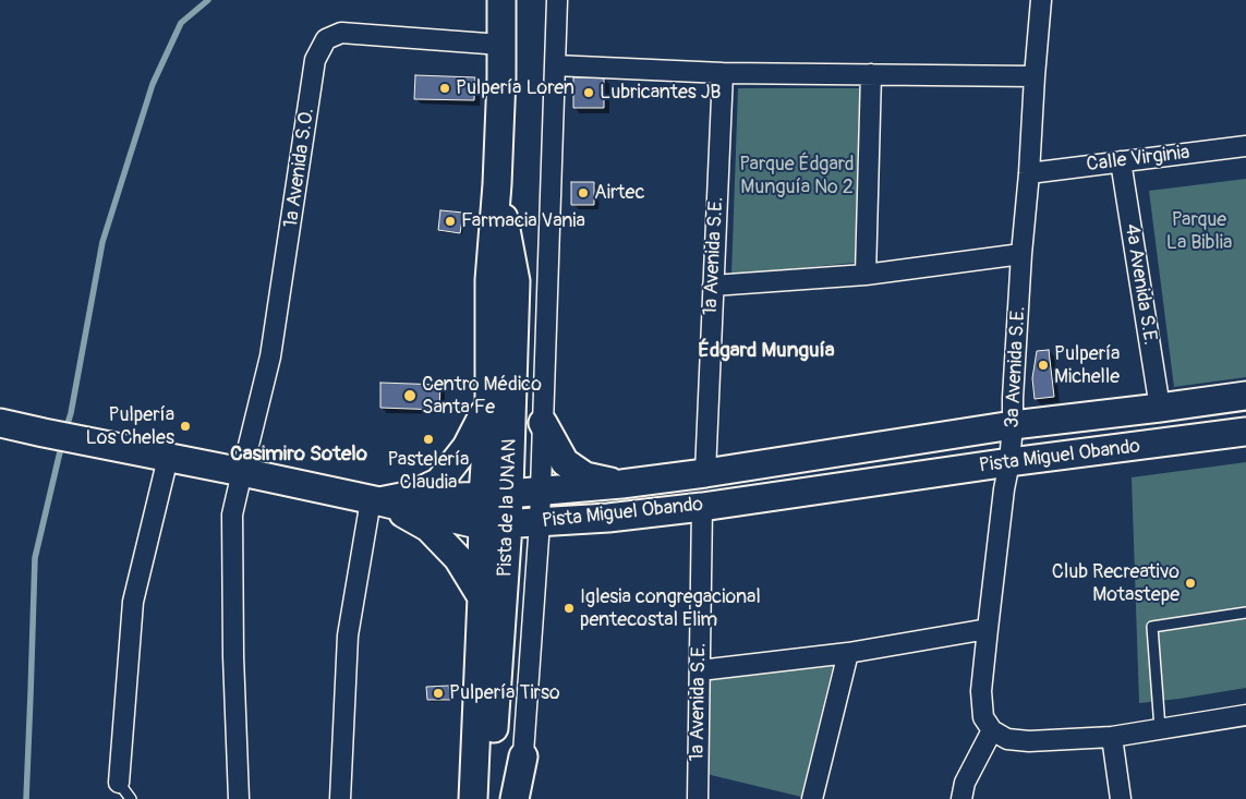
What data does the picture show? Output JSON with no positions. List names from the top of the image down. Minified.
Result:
{"streets":{"main road":["Pista Miguel Obando","Pista de la UNAN"],"street":["Calle Virginia","1a Avenida S.O.","1a Avenida S.E.","4a Avenida S.E.","3a Avenida S.E."]},"crossings":[["Calle Virginia","4a Avenida S.E."],["Calle Virginia","3a Avenida S.E."],["1a Avenida S.O.","Pista de la UNAN"],["1a Avenida S.E.","Pista Miguel Obando"],["4a Avenida S.E.","Pista Miguel Obando"],["3a Avenida S.E.","Pista Miguel Obando"],["Pista Miguel Obando","Pista de la UNAN"]],"districts":["Édgard Munguía","Casimiro Sotelo"],"parks":["Parque Édgard Munguía Nº 2","Parque La Biblia"],"places":["Pulpería Loren","Lubricantes JB","Airtec","Farmacia Vania","Pulpería Michelle","Centro Médico Santa Fe","Pulpería Los Cheles","Pastelería Claudia","Club Recreativo Motastepe","Iglesia congregacional pentecostal Elim","Pulpería Tirso"]}
